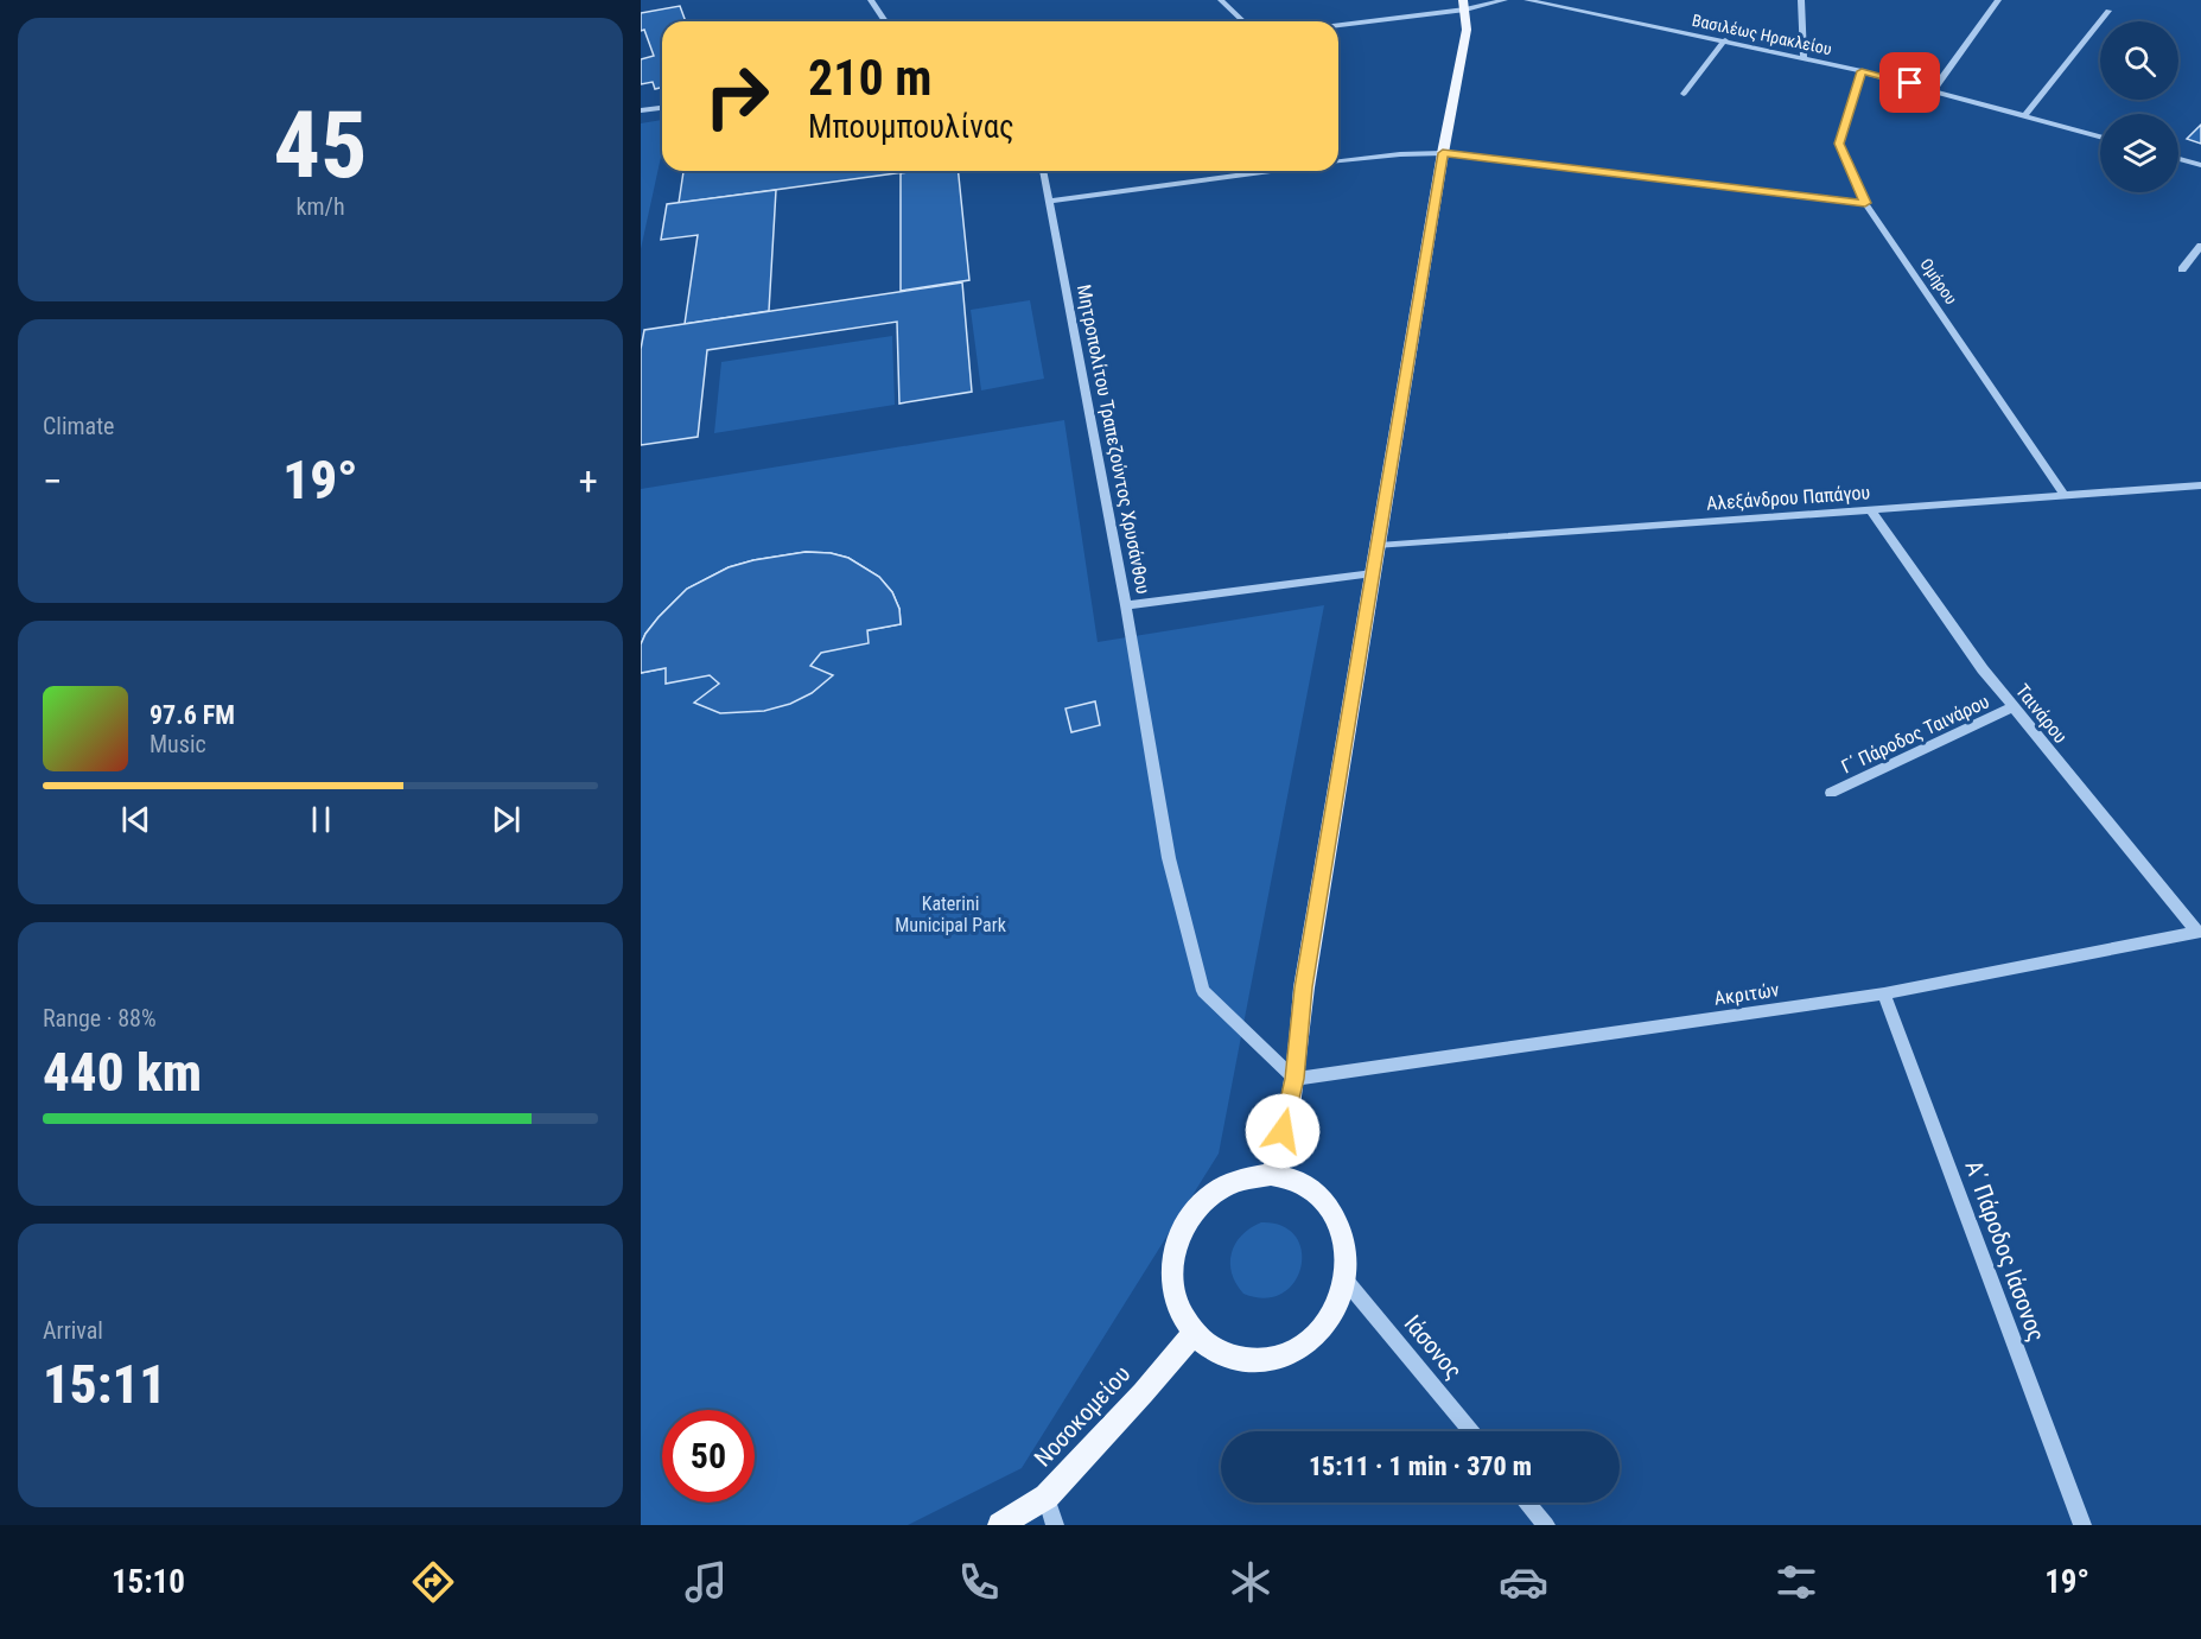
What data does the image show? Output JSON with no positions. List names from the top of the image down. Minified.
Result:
{"streets":{"main road":["Νοσοκομείου"],"street":["Βασιλέως Ηρακλείου","Ομήρου","Μητροπολίτου Τραπεζούντος Χρυσάνθου","Αλεξάνδρου Παπάγου","Ταινάρου","Γ΄ Πάροδος Ταινάρου","Ακριτών","Α΄ Πάροδος Ιάσονος","Ιάσονος"]},"crossings":[["Βασιλέως Ηρακλείου","Ομήρου"],["Ομήρου","Αλεξάνδρου Παπάγου"],["Αλεξάνδρου Παπάγου","Ταινάρου"],["Ταινάρου","Γ΄ Πάροδος Ταινάρου"],["Ταινάρου","Ακριτών"],["Ακριτών","Α΄ Πάροδος Ιάσονος"],["Ιάσονος","Νοσοκομείου"]],"parks":["Katerini Municipal Park"],"page":{"tile":[["45","km/h"],"Climate",["Range · 88%","440 km"],["Arrival","15:11"]],"turn":["210 m","Μπουμπουλίνας"],"heat":["−","19°","+"],"song":["97.6 FM","Music"],"limit":"50","trip":"15:11 · 1 min · 370 m","tabs":["15:10","19°"]}}
